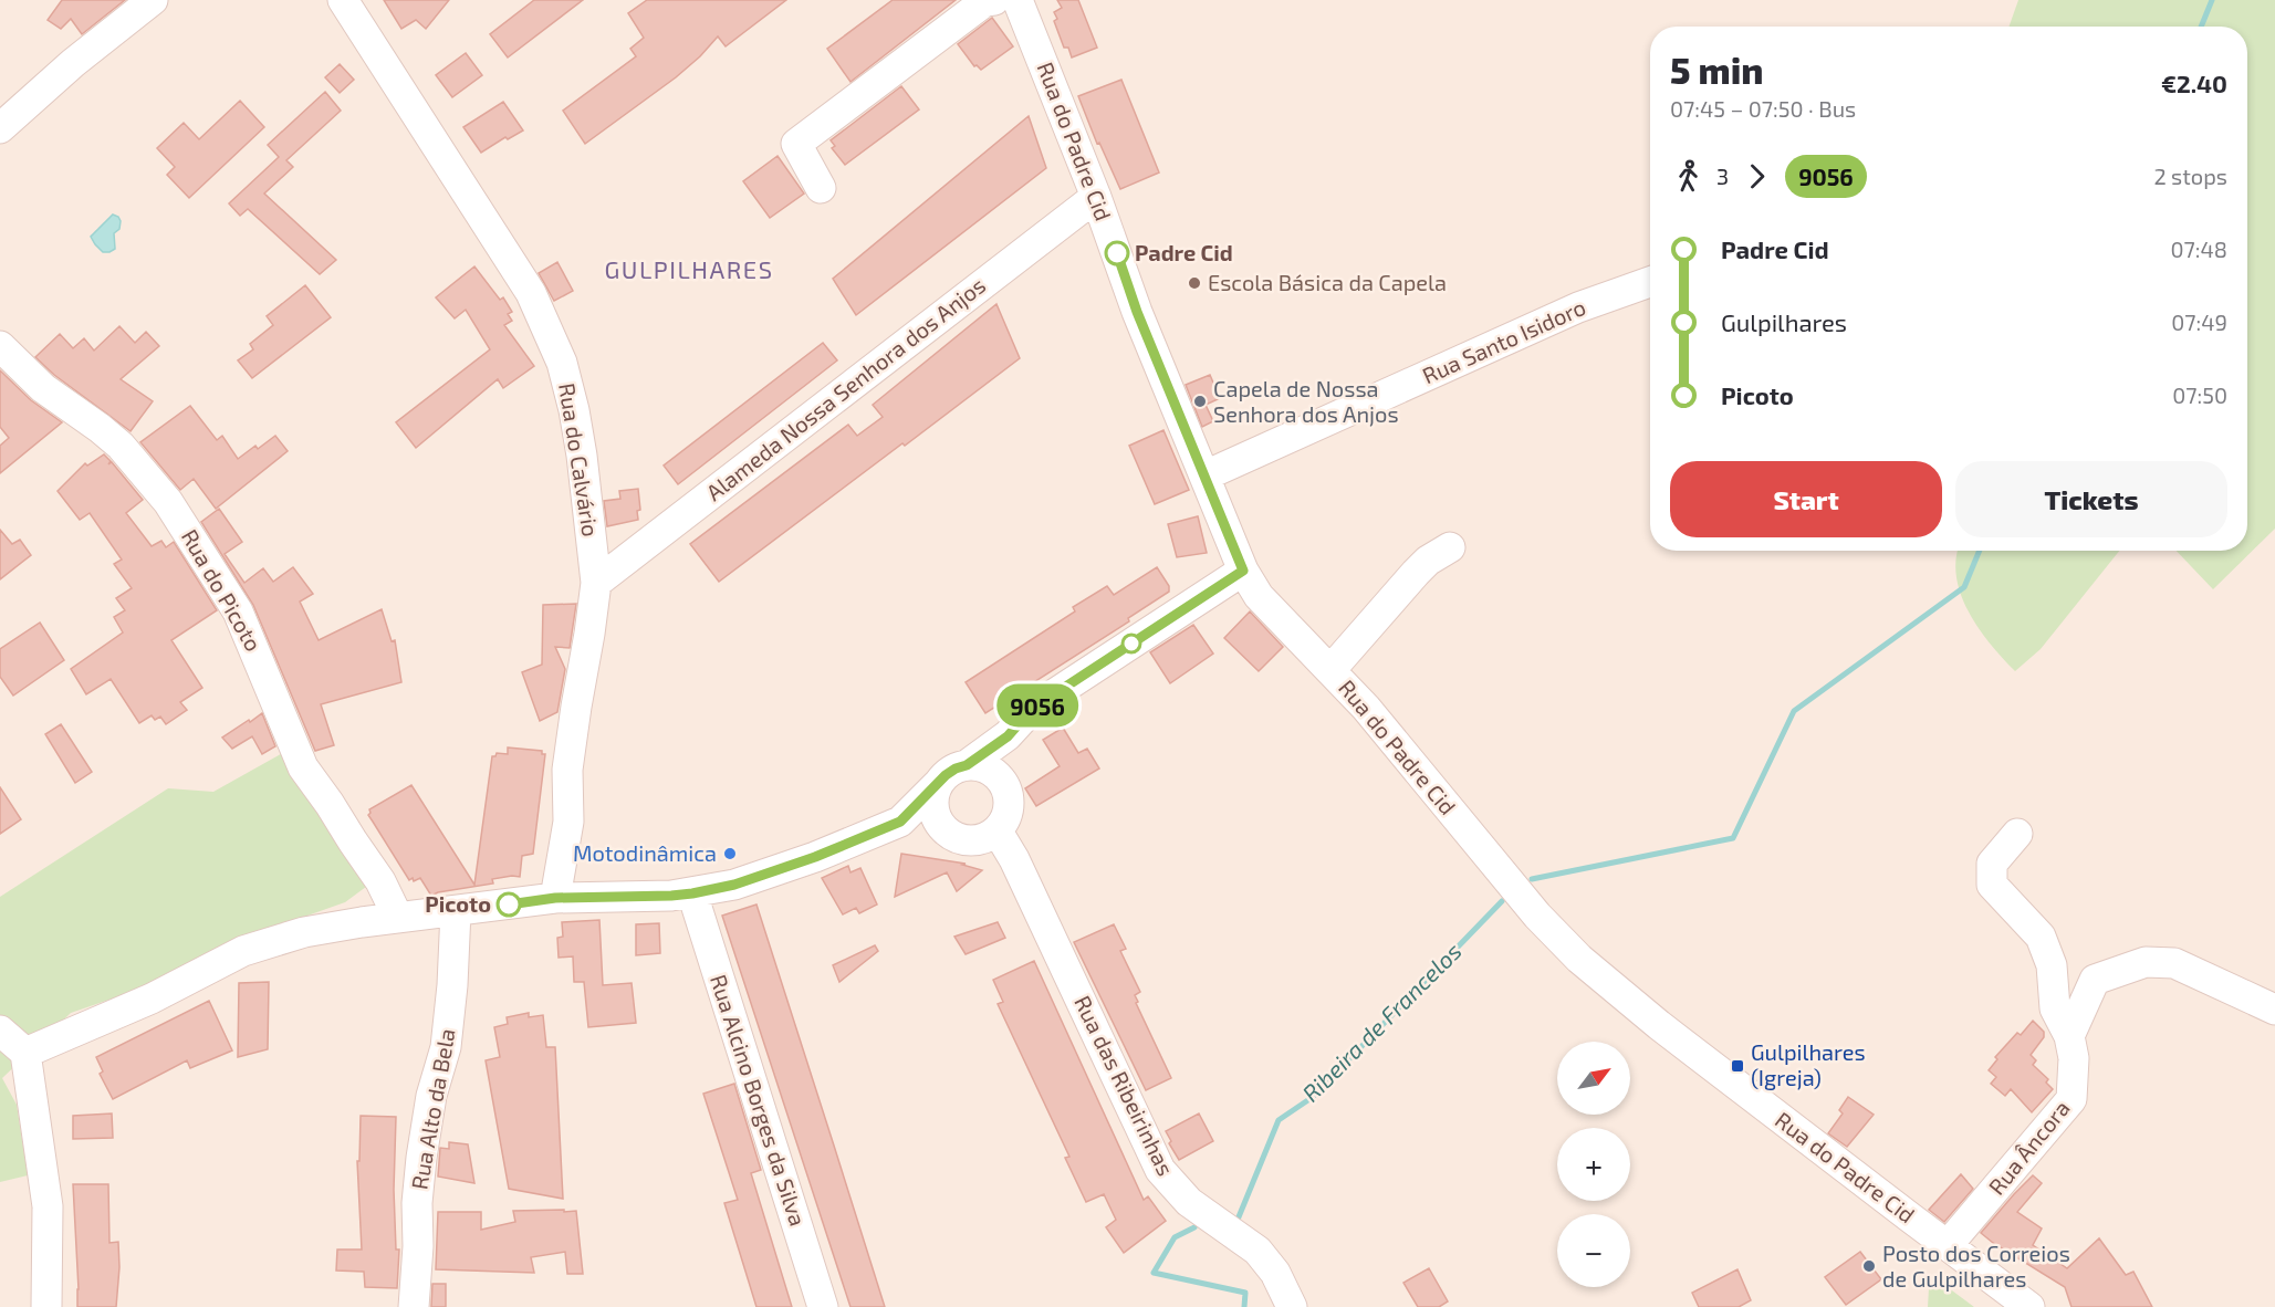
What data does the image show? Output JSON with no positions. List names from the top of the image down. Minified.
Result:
{"streets":{"street":["Rua do Padre Cid","Rua Santo Isidoro","Alameda Nossa Senhora dos Anjos","Rua do Calvário","Rua do Picoto","Rua das Ribeirinhas","Rua Alcino Borges da Silva","Rua Alto da Bela","Rua Âncora"]},"crossings":[["Rua do Padre Cid","Rua Santo Isidoro"],["Rua do Padre Cid","Alameda Nossa Senhora dos Anjos"],["Rua do Padre Cid","Rua Âncora"],["Alameda Nossa Senhora dos Anjos","Rua do Calvário"]],"districts":["GULPILHARES"],"water":["Ribeira de Francelos"],"places":{"other":["Padre Cid","Escola Básica da Capela","Capela de Nossa Senhora dos Anjos","Motodinâmica","Picoto","Posto dos Correios de Gulpilhares"],"transit":["Gulpilhares (Igreja)"]},"lines":["bus line 9056"],"north":"top right","page":{"on_map":"9056","heading":["5 min","07:45 – 07:50 · Bus","€2.40"],"legs":["3","9056","2 stops"],"list":[{"name":"Padre Cid","value":"07:48"},{"name":"Gulpilhares","value":"07:49"},{"name":"Picoto","value":"07:50"}],"buttons":["Start","Tickets"],"map_buttons":["+","−"]}}
